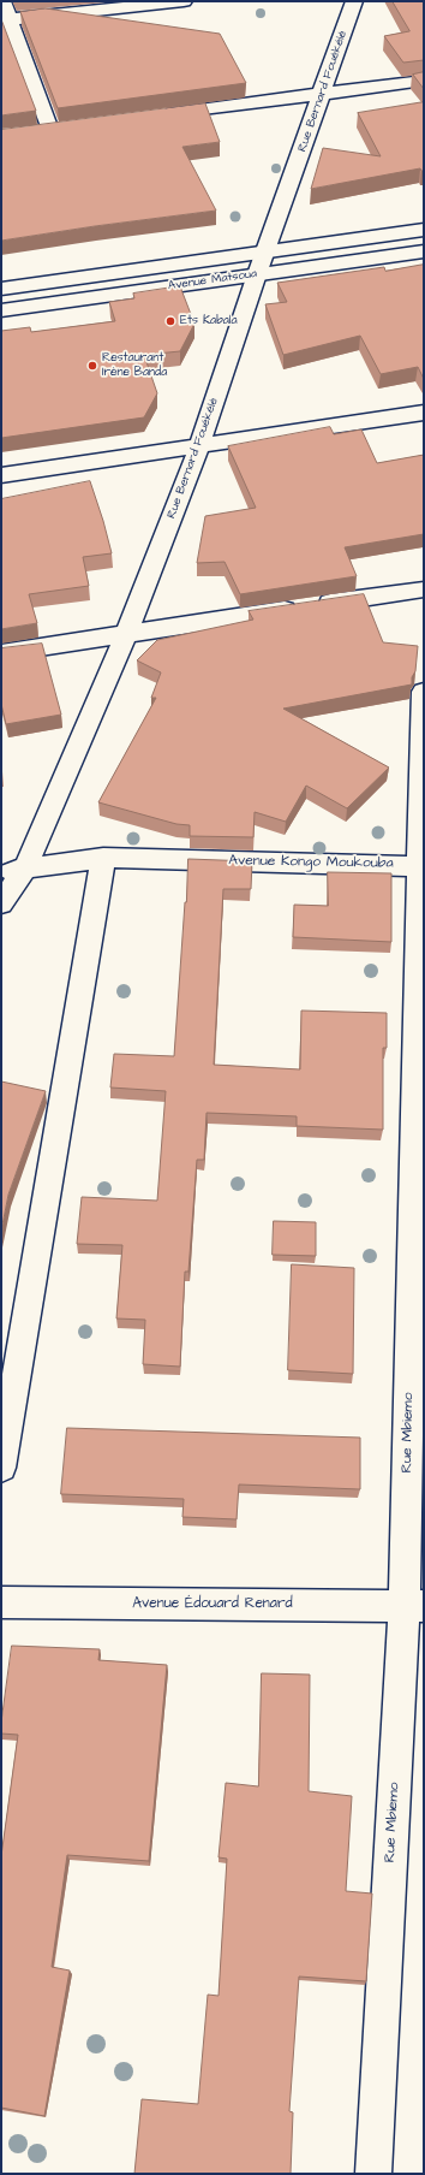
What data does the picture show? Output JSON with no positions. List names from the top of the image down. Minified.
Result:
{"streets":{"street":["Rue Bernard Fouékélé","Avenue Matsoua","Avenue Kongo Moukouba","Rue Mbiemo","Avenue Édouard Renard"]},"crossings":[["Rue Bernard Fouékélé","Avenue Matsoua"],["Rue Bernard Fouékélé","Avenue Kongo Moukouba"],["Avenue Kongo Moukouba","Rue Mbiemo"],["Rue Mbiemo","Avenue Édouard Renard"]],"places":["Ets Kabala","Restaurant Irène Banda"]}
